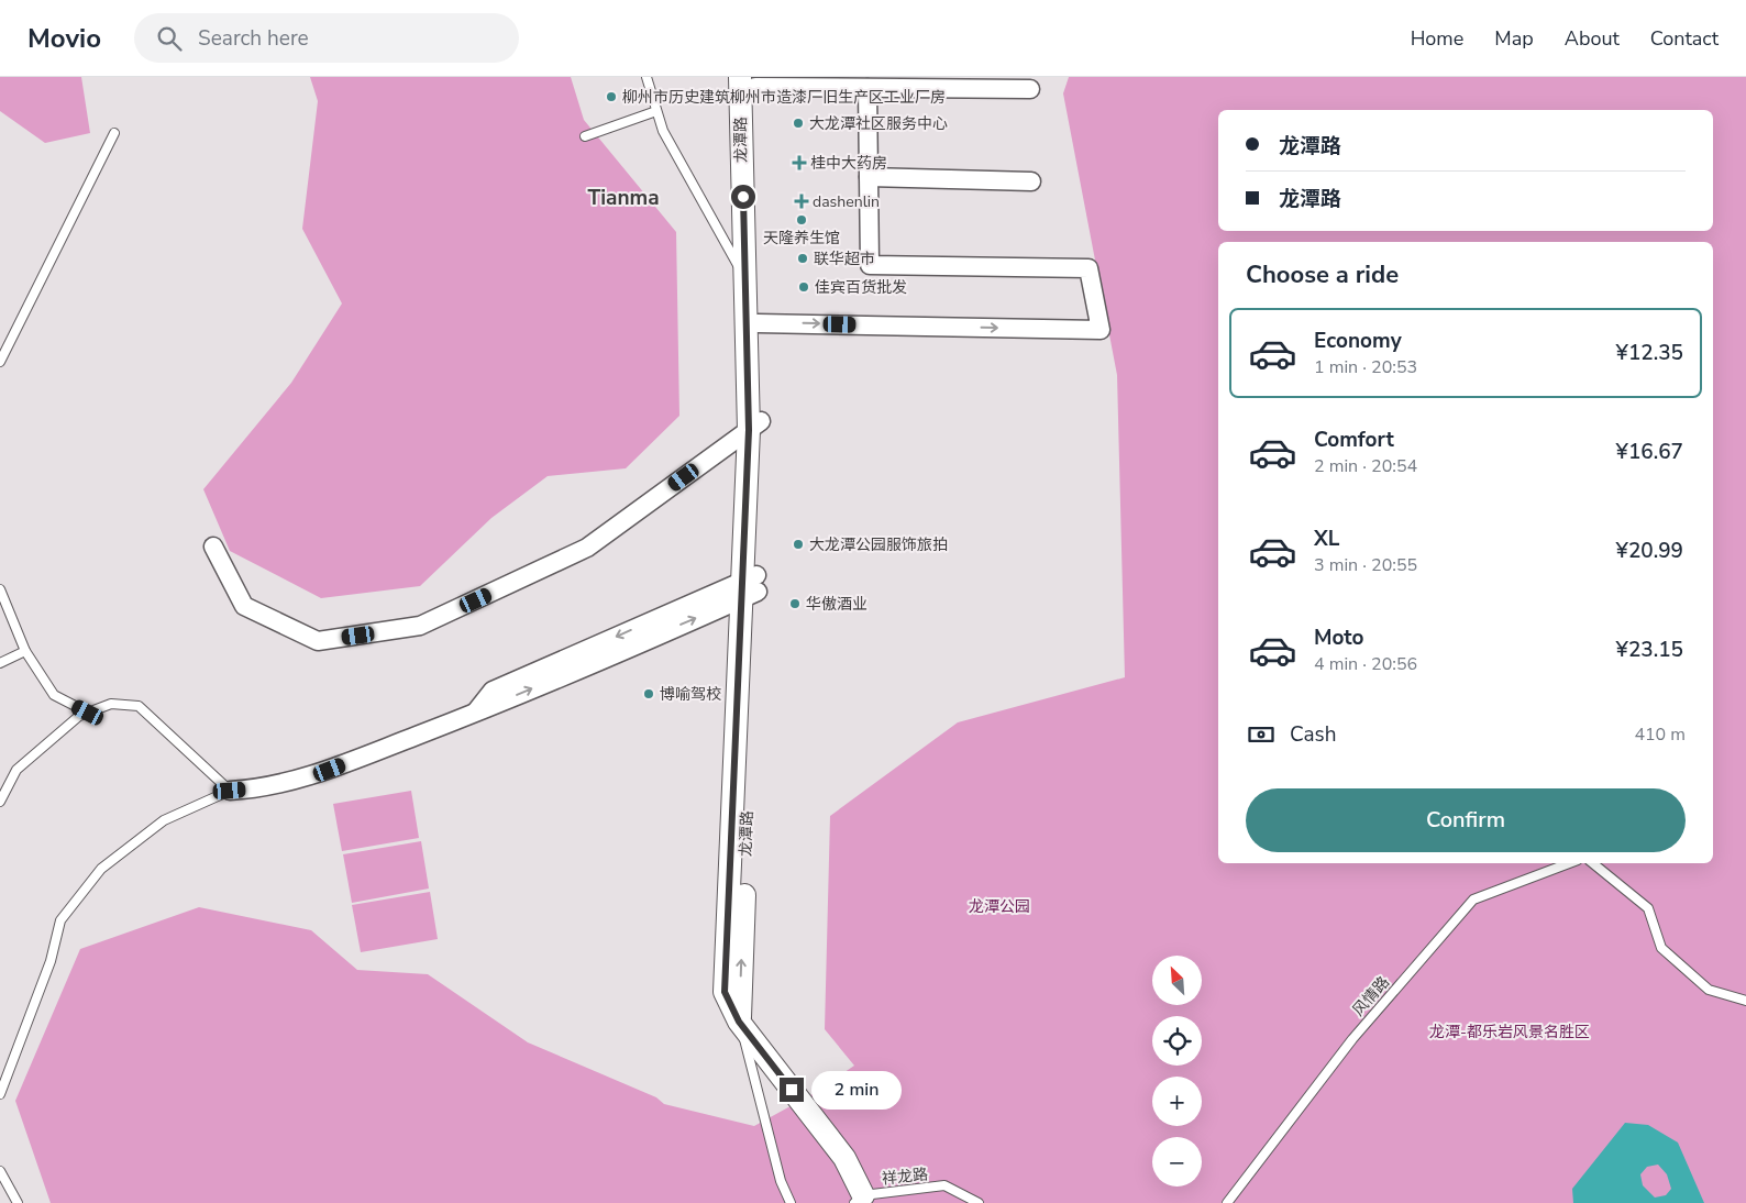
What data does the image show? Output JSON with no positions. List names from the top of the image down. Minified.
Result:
{"streets":{"street":["龙潭路"],"lane":["风情路","祥龙路"]},"crossings":[["龙潭路","祥龙路"]],"districts":["Tianma"],"parks":["龙潭公园","龙潭-都乐岩风景名胜区"],"places":{"other":["柳州市历史建筑柳州市造漆厂旧生产区工业厂房","大龙潭社区服务中心","天隆养生馆","联华超市","佳宾百货批发","大龙潭公园服饰旅拍","华傲酒业","博喻驾校"],"health":["桂中大药房","dashenlin"]},"north":"top left","page":{"header":"Movio","search":"Search here","nav":["Home","Map","About","Contact"],"banner":["龙潭路","龙潭路"],"heading":"Choose a ride","list":[{"name":"Economy","note":"1 min · 20:53","value":"¥12.35"},{"name":"Comfort","note":"2 min · 20:54","value":"¥16.67"},{"name":"XL","note":"3 min · 20:55","value":"¥20.99"},{"name":"Moto","note":"4 min · 20:56","value":"¥23.15"}],"pay":["Cash","410 m"],"buttons":"Confirm","map_buttons":["+","−"],"bubble":"2 min"}}
